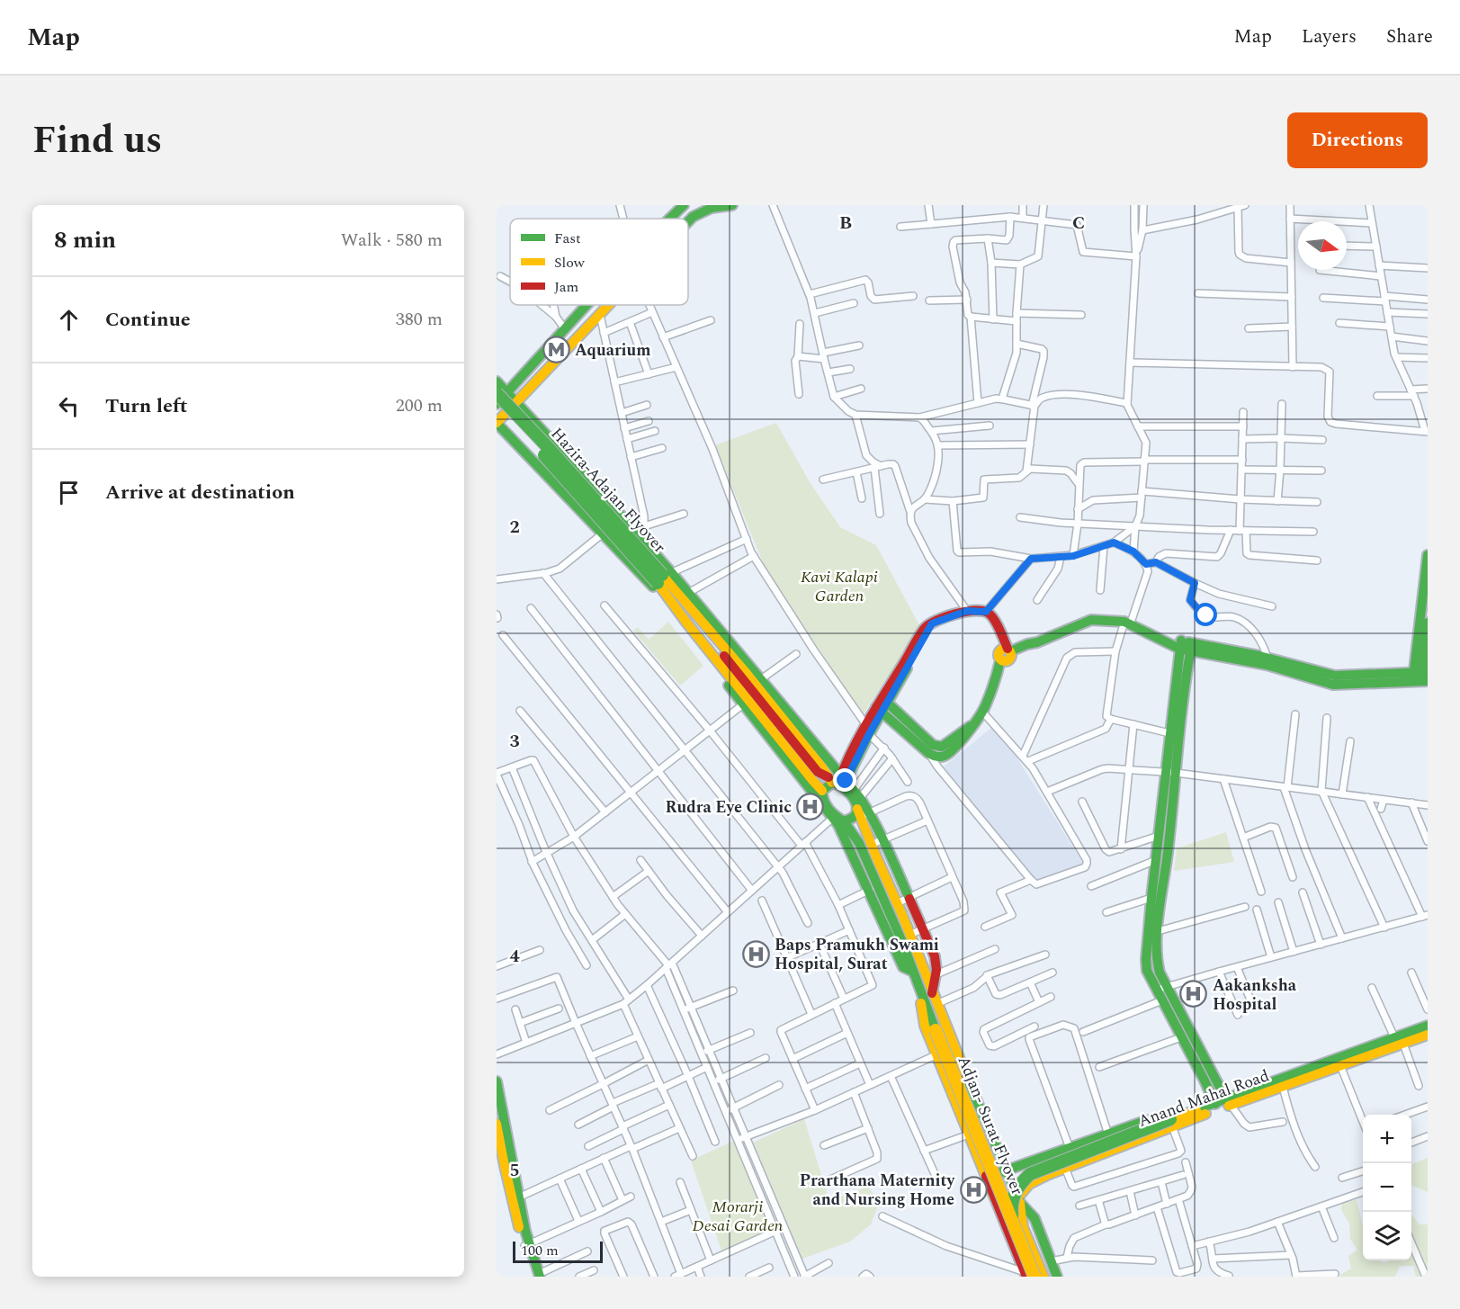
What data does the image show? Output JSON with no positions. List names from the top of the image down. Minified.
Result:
{"streets":{"main road":["Hazira-Adajan Flyover","Anand Mahal Road","Adjan- Surat Flyover"]},"crossings":[["Anand Mahal Road","Adjan- Surat Flyover"]],"parks":["Kavi Kalapi Garden","Morarji Desai Garden"],"places":{"metro station":["Aquarium"],"hospital":["Rudra Eye Clinic","Baps Pramukh Swami Hospital, Surat","Aakanksha Hospital","Prarthana Maternity and Nursing Home"]},"legend":["Fast","Slow","Jam"],"scale_bar":"100 m","north":"right","page":{"header":"Map","nav":["Map","Layers","Share"],"title":"Find us","buttons":"Directions","heading":["8 min","Walk · 580 m"],"list":[["Continue","380 m"],["Turn left","200 m"],"Arrive at destination"],"map_buttons":["+","−"],"scale":"100 m"},"grid":{"columns":["B","C"],"rows":["2","3","4","5"]}}
